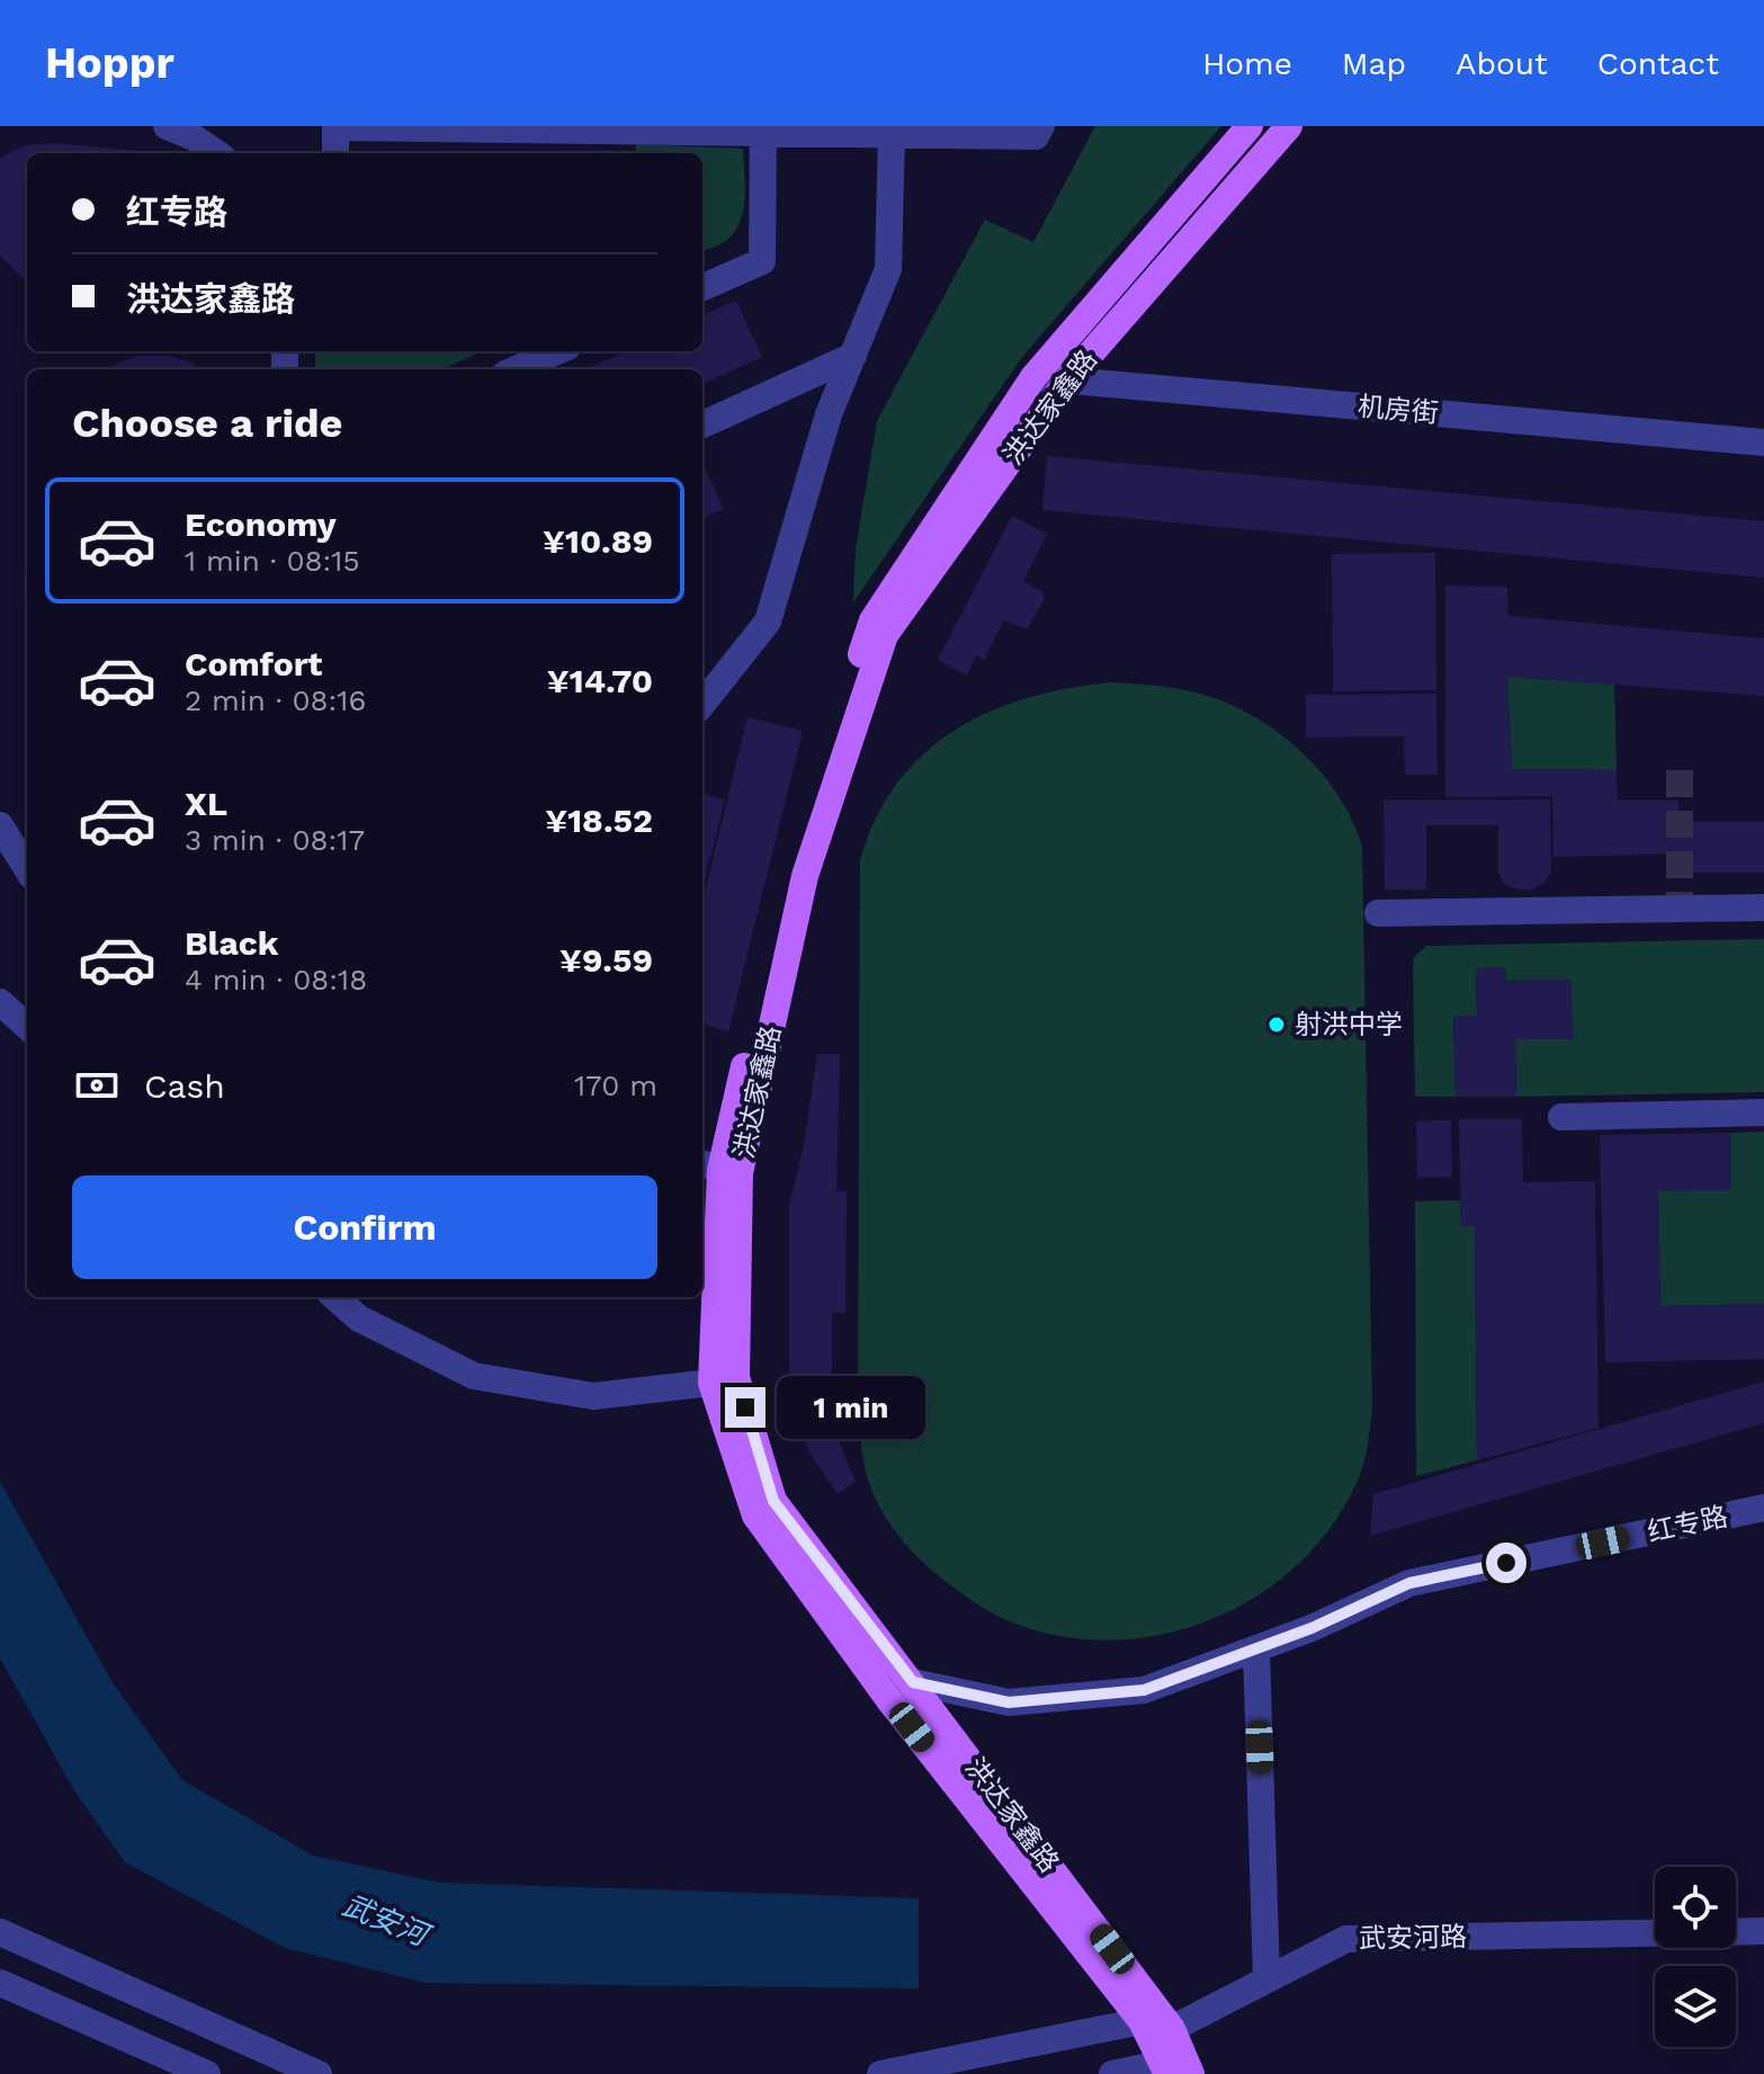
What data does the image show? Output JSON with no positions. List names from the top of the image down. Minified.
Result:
{"streets":{"main road":["洪达家鑫路"],"street":["机房街","红专路","武安河路"]},"crossings":[["洪达家鑫路","机房街"],["洪达家鑫路","红专路"],["洪达家鑫路","武安河路"]],"water":["武安河"],"places":["射洪中学"],"page":{"header":"Hoppr","nav":["Home","Map","About","Contact"],"banner":["红专路","洪达家鑫路"],"heading":"Choose a ride","list":[{"name":"Economy","note":"1 min · 08:15","value":"¥10.89"},{"name":"Comfort","note":"2 min · 08:16","value":"¥14.70"},{"name":"XL","note":"3 min · 08:17","value":"¥18.52"},{"name":"Black","note":"4 min · 08:18","value":"¥9.59"}],"pay":["Cash","170 m"],"buttons":"Confirm","bubble":"1 min"}}
